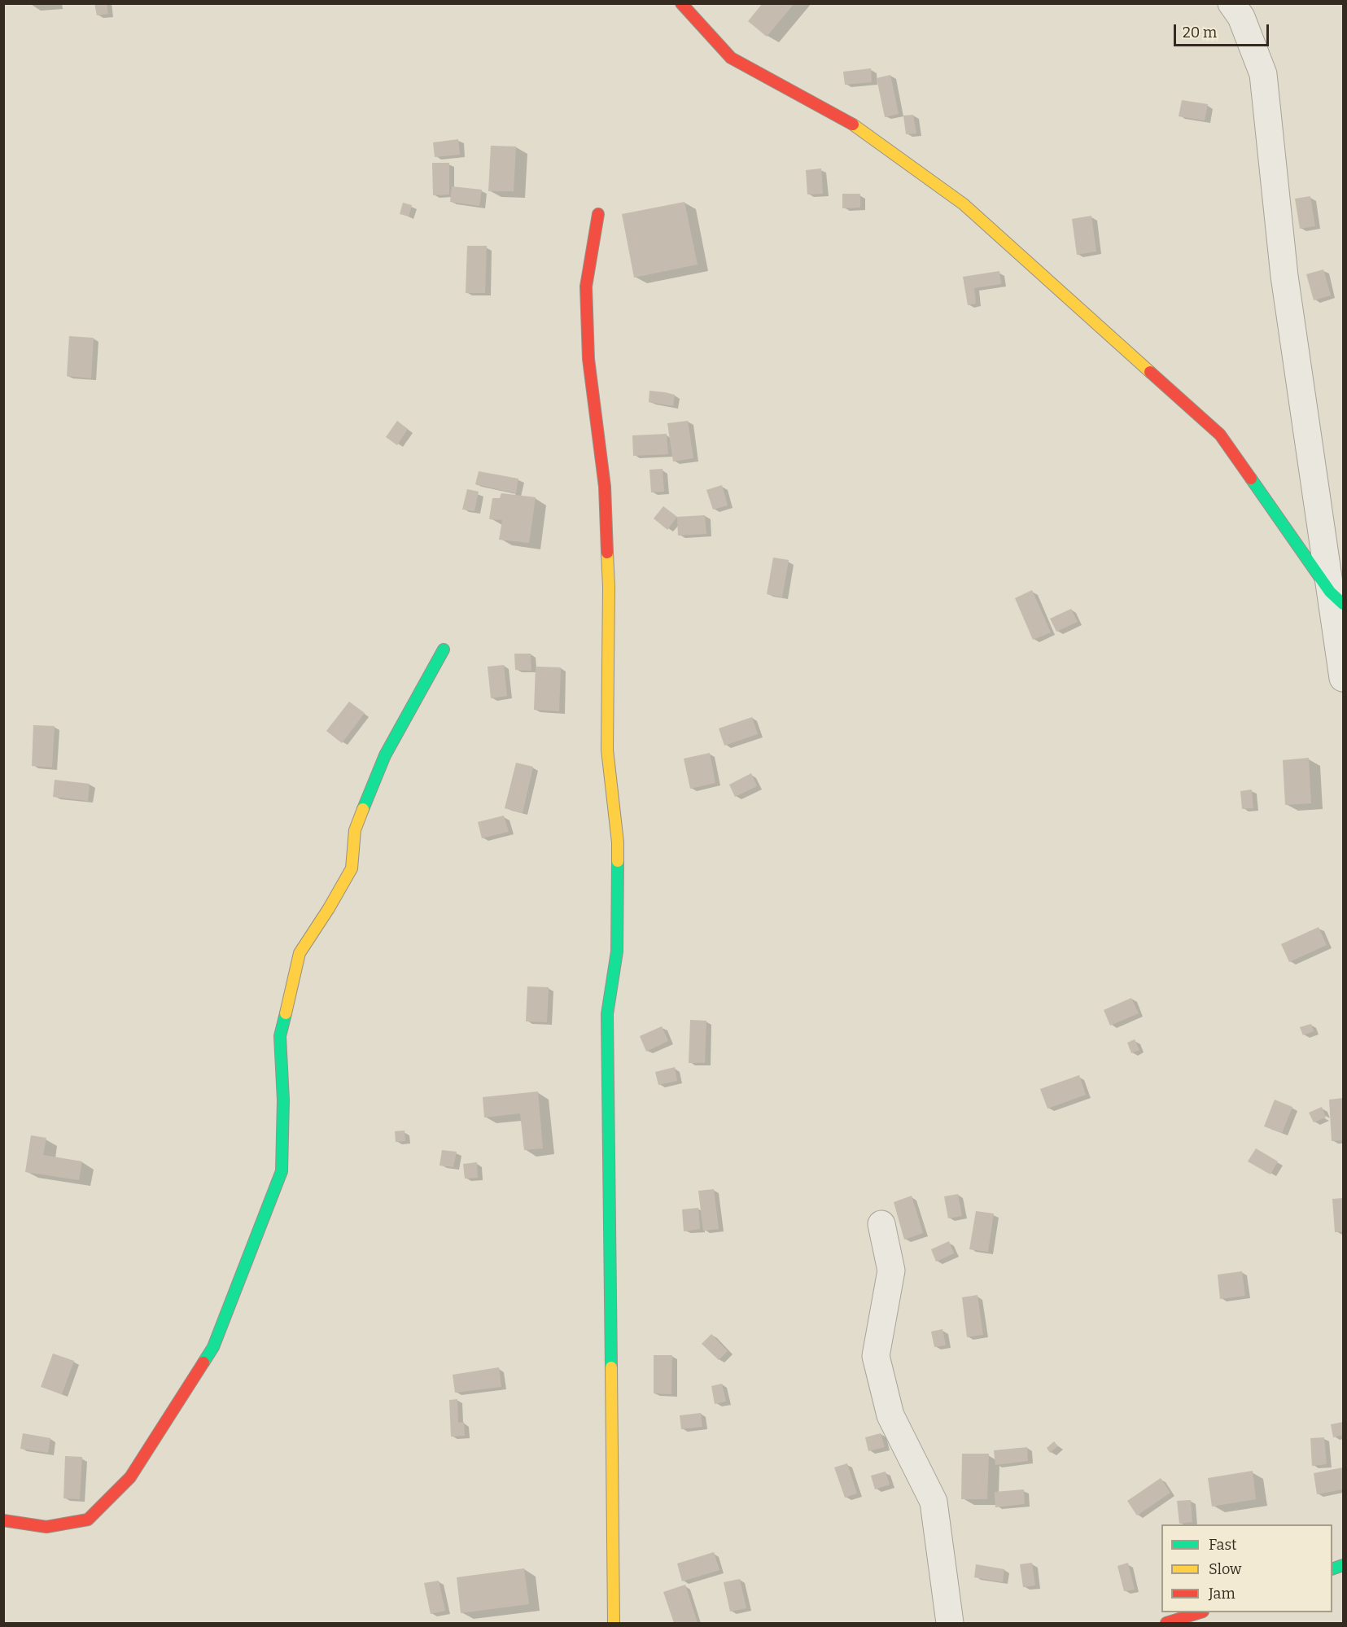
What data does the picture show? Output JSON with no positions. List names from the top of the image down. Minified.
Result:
{"legend":["Fast","Slow","Jam"],"scale_bar":"20 m"}
